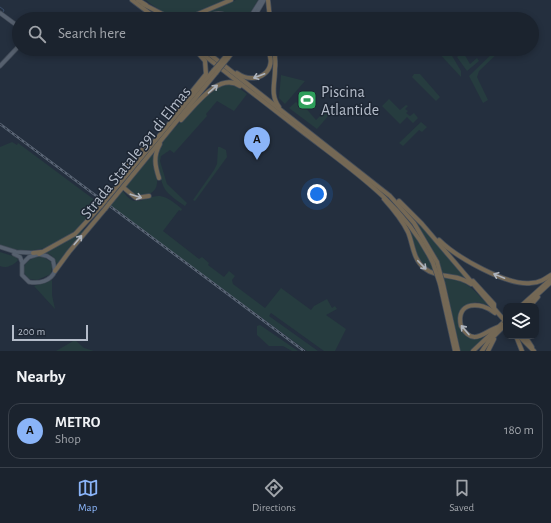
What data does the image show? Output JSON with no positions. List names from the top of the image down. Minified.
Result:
{"streets":{"highway":["Strada Statale 391 di Elmas"]},"places":{"sports":["Piscina Atlantide"]},"scale_bar":"200 m","page":{"search":"Search here","pins":"A","scale":"200 m","heading":"Nearby","list":[{"mark":"A","name":"METRO","note":"Shop","value":"180 m"}],"nav":["Map","Directions","Saved"]}}
